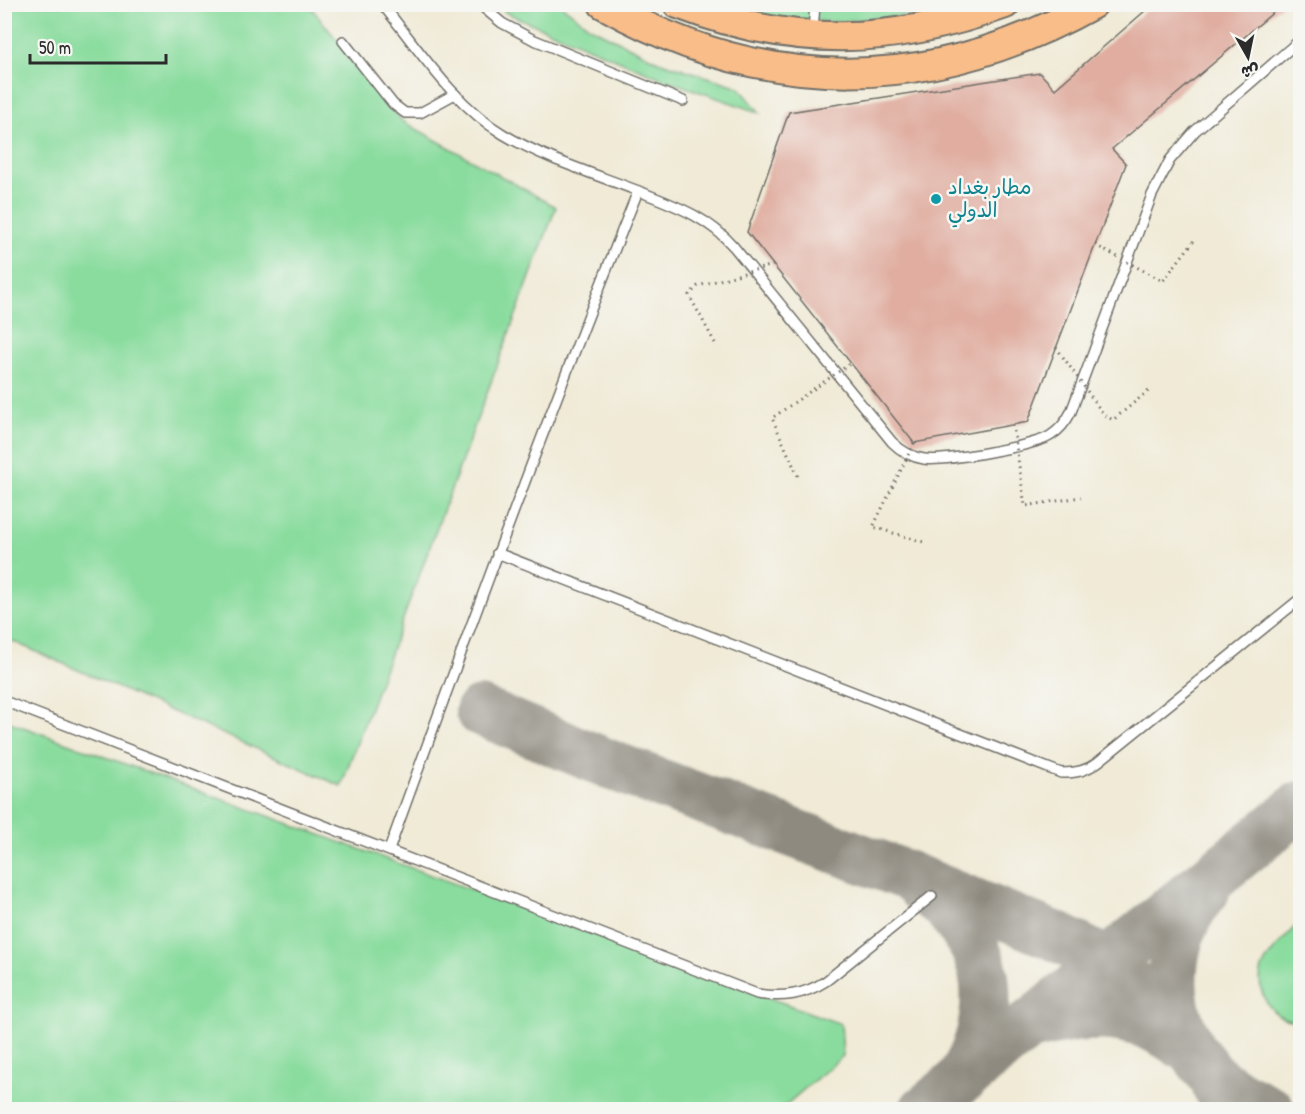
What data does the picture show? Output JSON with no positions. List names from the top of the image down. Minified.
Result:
{"places":["مطار بغداد الدولي"],"scale_bar":"50 m","north":"bottom"}
